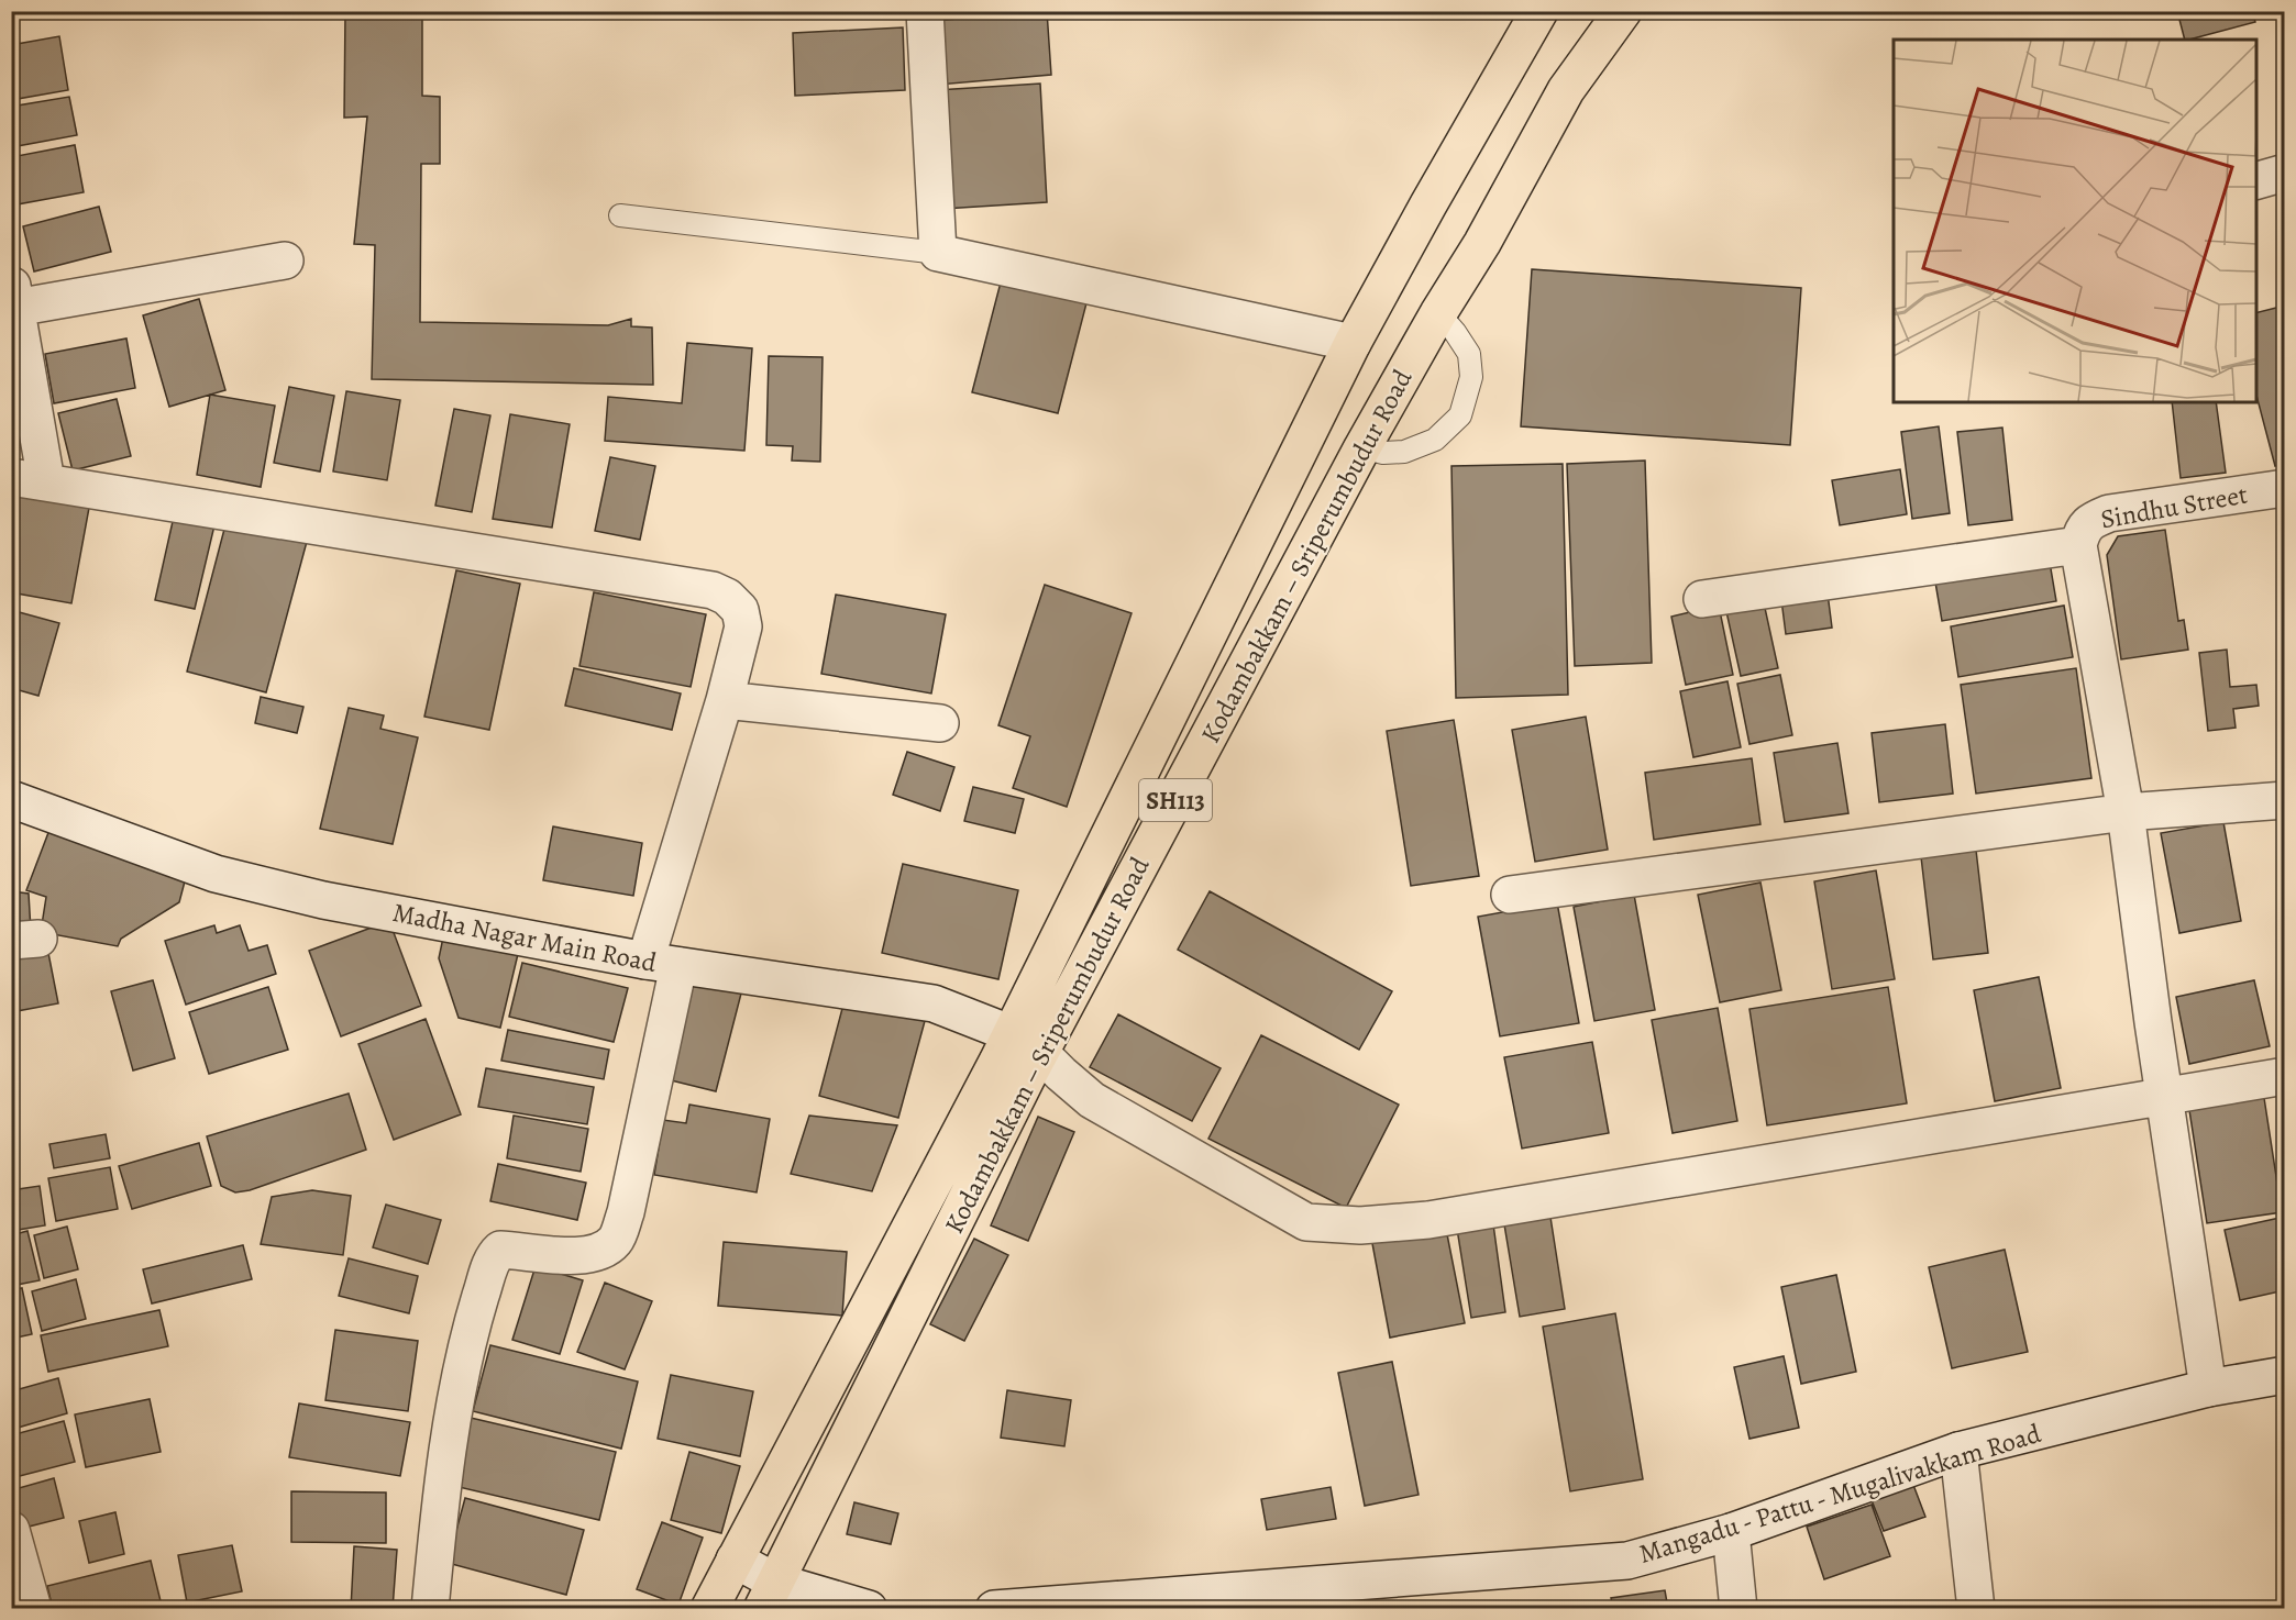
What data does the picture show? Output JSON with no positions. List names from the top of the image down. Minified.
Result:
{"streets":{"main road":["Kodambakkam – Sriperumbudur Road","SH113"],"street":["Sindhu Street","Madha Nagar Main Road","Mangadu - Pattu - Mugalivakkam Road"]},"crossings":[["Kodambakkam – Sriperumbudur Road","Madha Nagar Main Road"]]}
